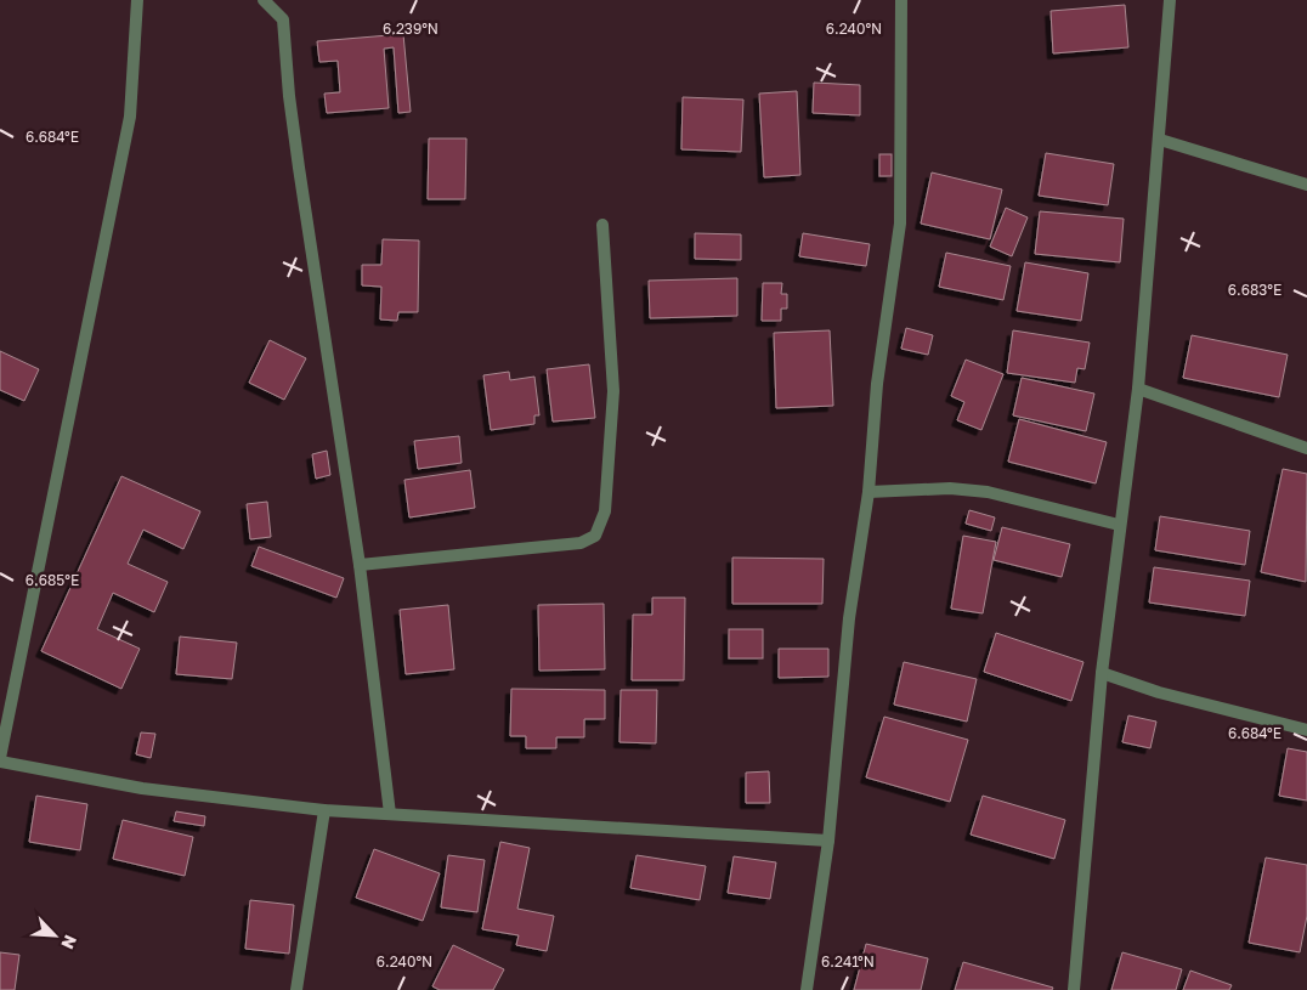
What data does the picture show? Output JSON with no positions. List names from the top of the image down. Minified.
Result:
{"north":"bottom right","coordinates":["6.240°N","6.239°N","6.684°E","6.683°E","6.685°E","6.241°N"]}
